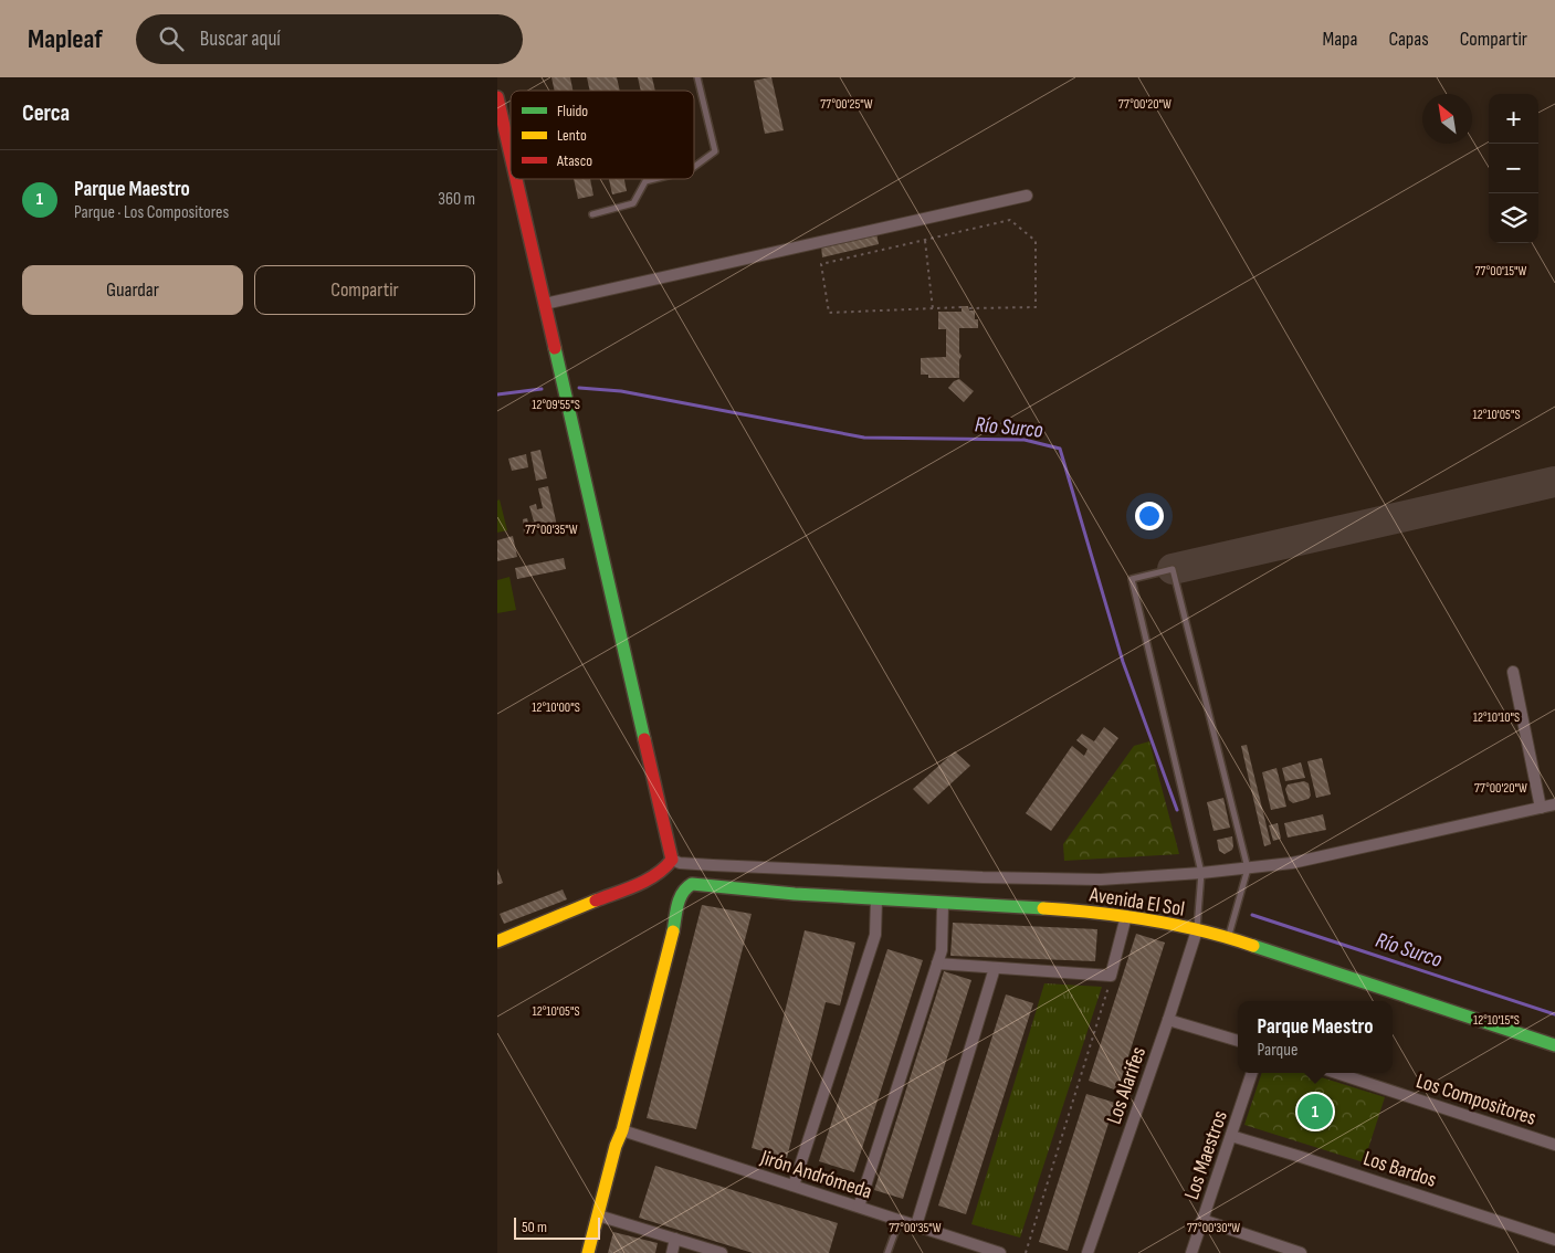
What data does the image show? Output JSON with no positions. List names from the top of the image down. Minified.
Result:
{"streets":{"street":["Avenida El Sol","Los Alarifes","Los Compositores","Los Maestros","Los Bardos","Jirón Andrómeda"]},"crossings":[["Avenida El Sol","Los Alarifes"],["Avenida El Sol","Jirón Andrómeda"],["Los Maestros","Los Bardos"]],"water":["Río Surco"],"legend":["Fluido","Lento","Atasco"],"scale_bar":"50 m","north":"top left","page":{"header":"Mapleaf","search":"Buscar aquí","nav":["Mapa","Capas","Compartir"],"heading":"Cerca","map_buttons":["+","−"],"list":[{"mark":"1","name":"Parque Maestro","note":"Parque · Los Compositores","value":"360 m"}],"buttons":["Guardar","Compartir"],"popup":["Parque Maestro","Parque"],"pins":"1","scale":"50 m"},"coordinates":["77°00'25\"W","77°00'20\"W","77°00'15\"W","12°09'55\"S","12°10'05\"S","77°00'35\"W","12°10'00\"S","12°10'10\"S","12°10'15\"S","77°00'30\"W"]}
